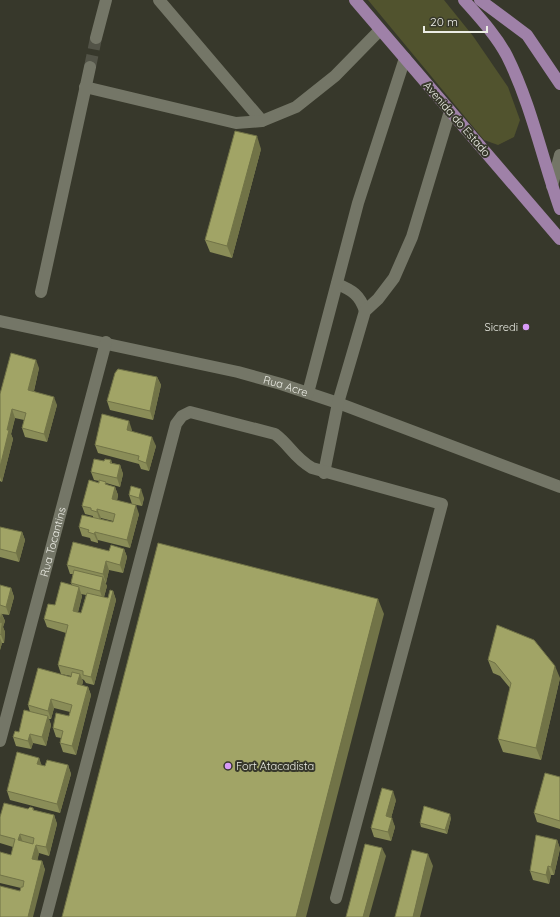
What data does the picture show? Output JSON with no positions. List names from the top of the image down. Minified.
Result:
{"streets":{"main road":["Avenida do Estado"],"street":["Rua Acre","Rua Tocantins"]},"crossings":[["Rua Acre","Rua Tocantins"]],"places":["Sicredi","Fort Atacadista"],"scale_bar":"20 m"}
